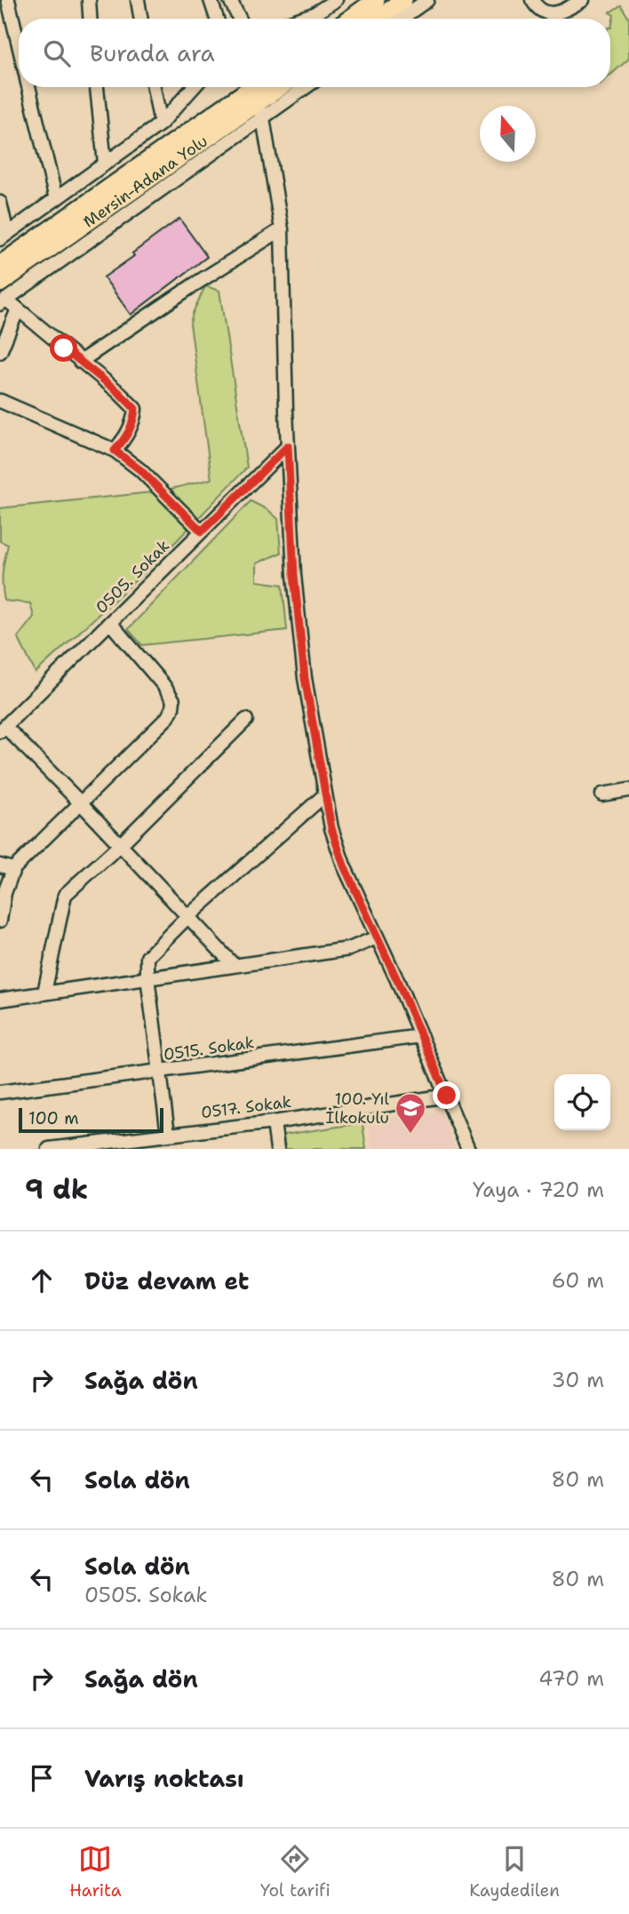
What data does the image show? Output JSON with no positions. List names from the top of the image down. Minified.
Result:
{"streets":{"highway":["Mersin-Adana Yolu"],"street":["0505. Sokak","0515. Sokak","0517. Sokak"]},"places":{"school or university":["100. Yıl İlkokulu"]},"scale_bar":"100 m","north":"top","page":{"search":"Burada ara","scale":"100 m","heading":["9 dk","Yaya · 720 m"],"list":[["Düz devam et","60 m"],["Sağa dön","30 m"],["Sola dön","80 m"],["Sola dön","0505. Sokak","80 m"],["Sağa dön","470 m"],"Varış noktası"],"nav":["Harita","Yol tarifi","Kaydedilen"]}}
